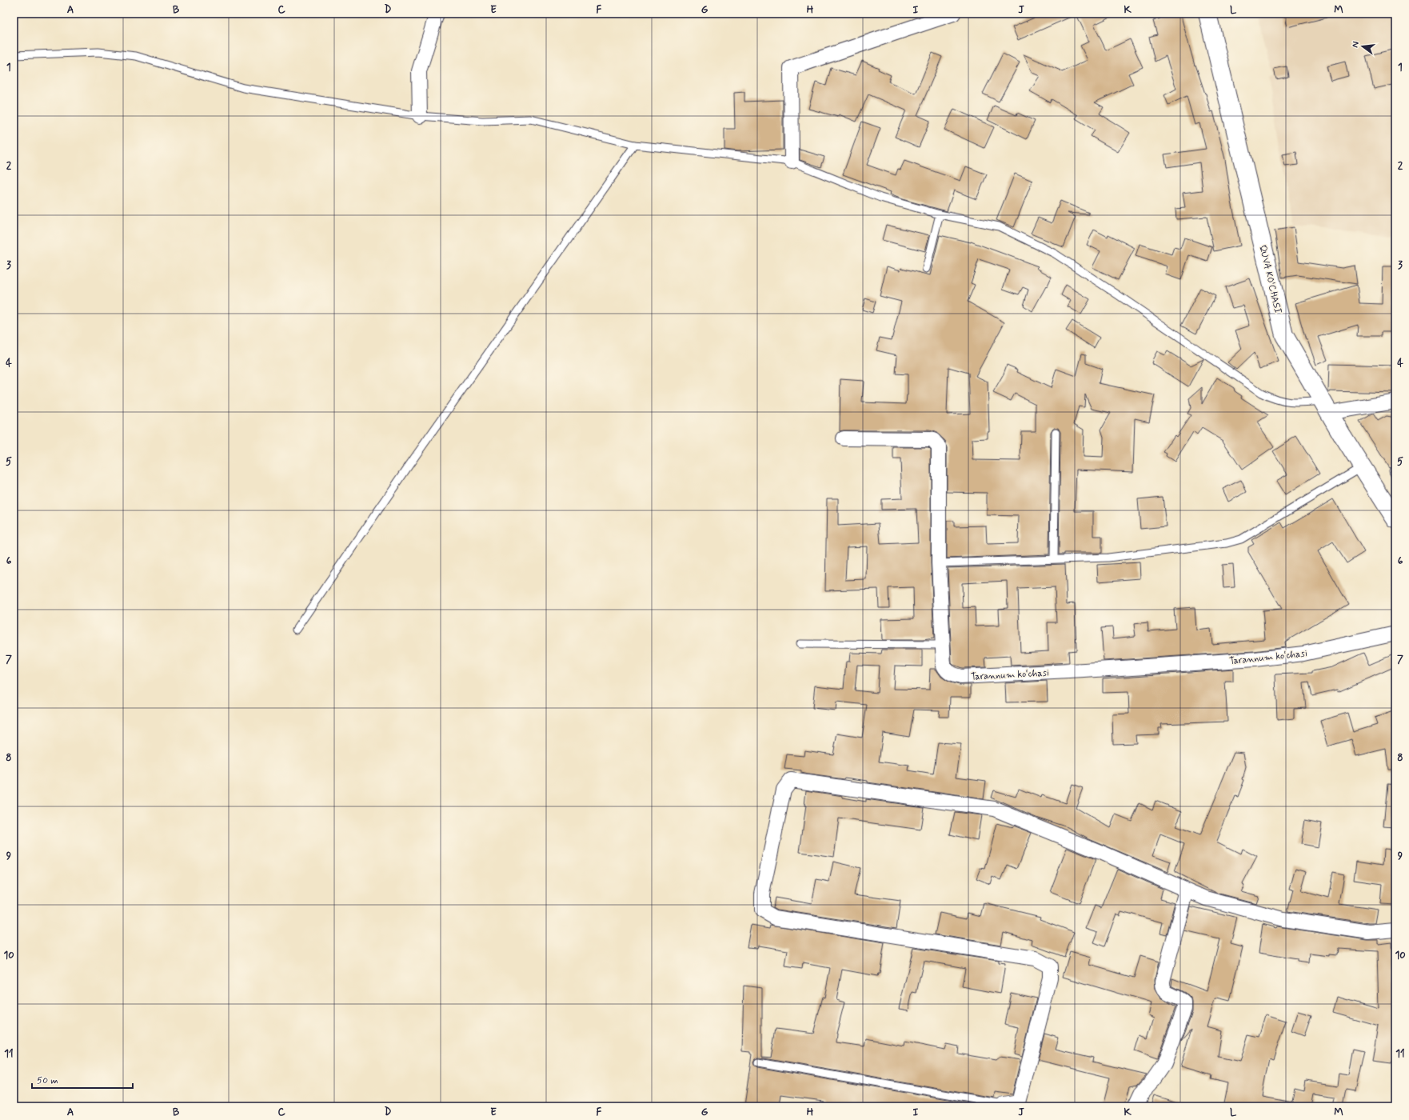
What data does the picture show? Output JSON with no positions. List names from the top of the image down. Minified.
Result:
{"streets":{"main road":["QUVA KO'CHASI"],"street":["Tarannum koʻchasi"]},"scale_bar":"50 m","north":"left","grid":{"columns":["A","B","C","D","E","F","G","H","I","J","K","L","M"],"rows":["1","2","3","4","5","6","7","8","9","10","11"]}}
